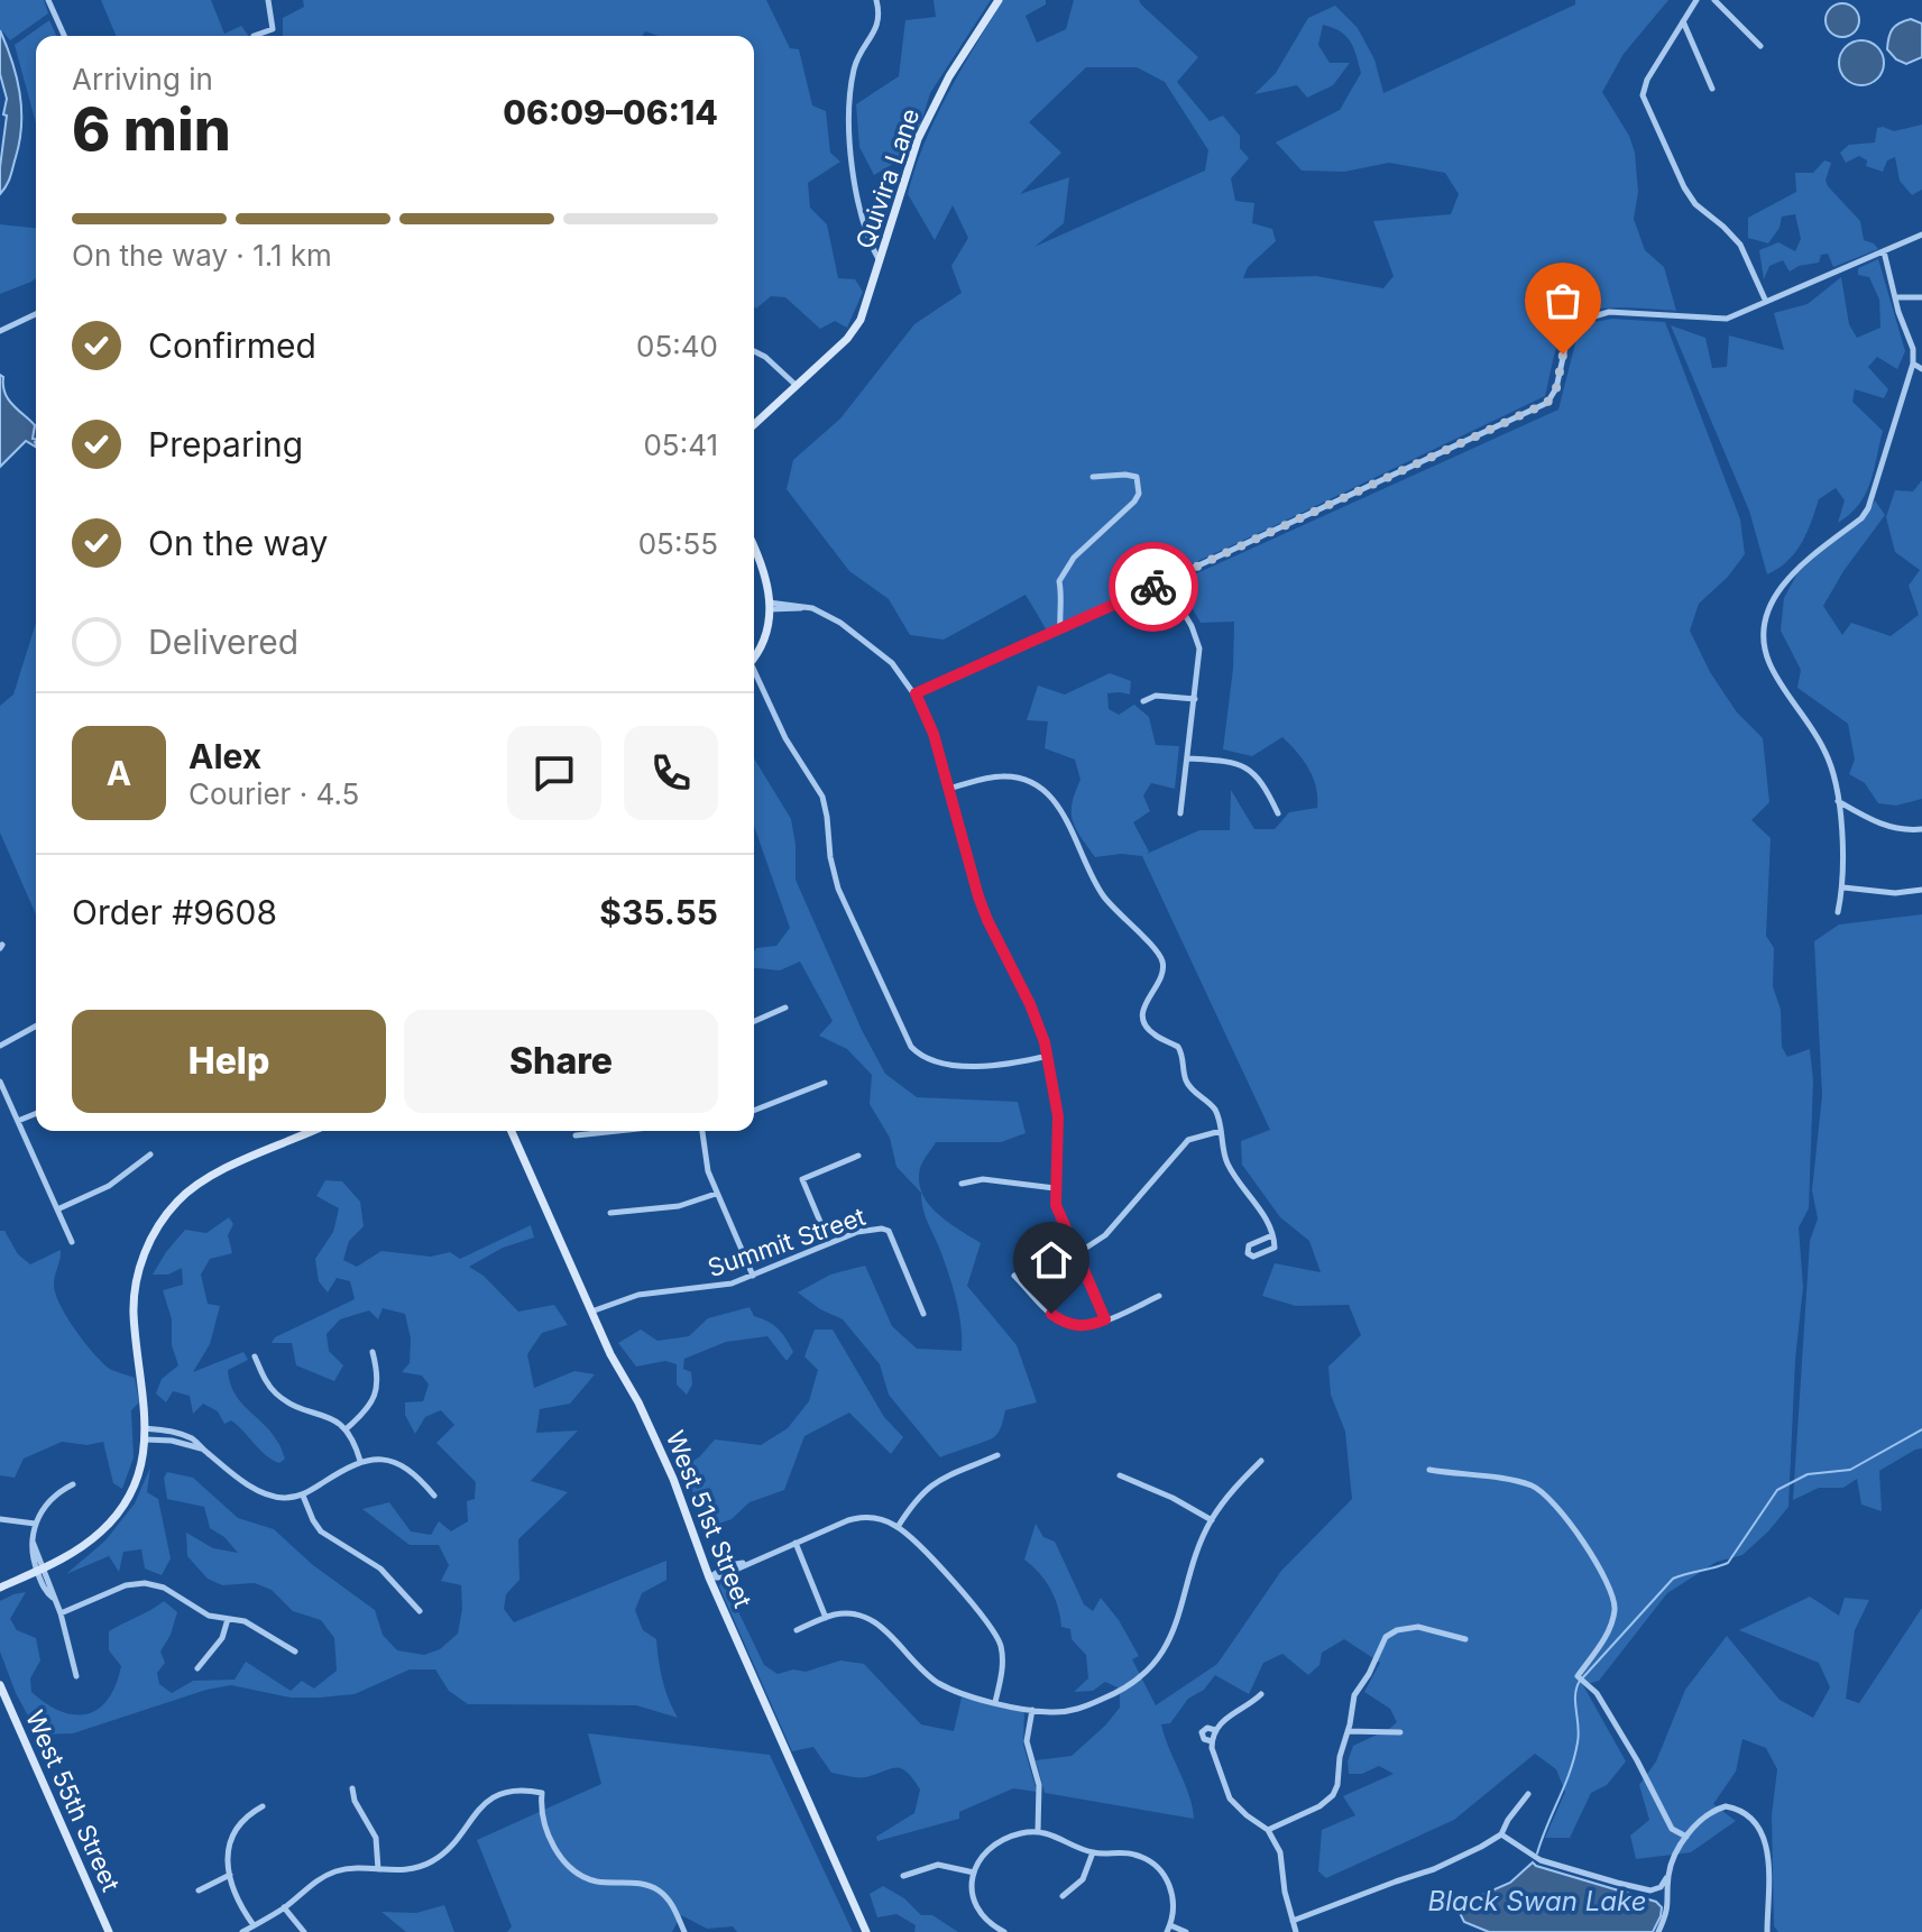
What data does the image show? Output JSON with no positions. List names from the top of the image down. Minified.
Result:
{"streets":{"main road":["Quivira Lane","West 51st Street","West 55th Street"],"street":["Summit Street"]},"crossings":[["Summit Street","West 51st Street"]],"water":["Black Swan Lake"],"page":{"heading":["6 min","Arriving in","06:09–06:14"],"panel":["Alex","Courier · 4.5","Order #9608","$35.55"],"bar":"On the way · 1.1 km","list":[["Confirmed","05:40"],["Preparing","05:41"],["On the way","05:55"],"Delivered"],"round":"A","buttons":["Help","Share"]}}
